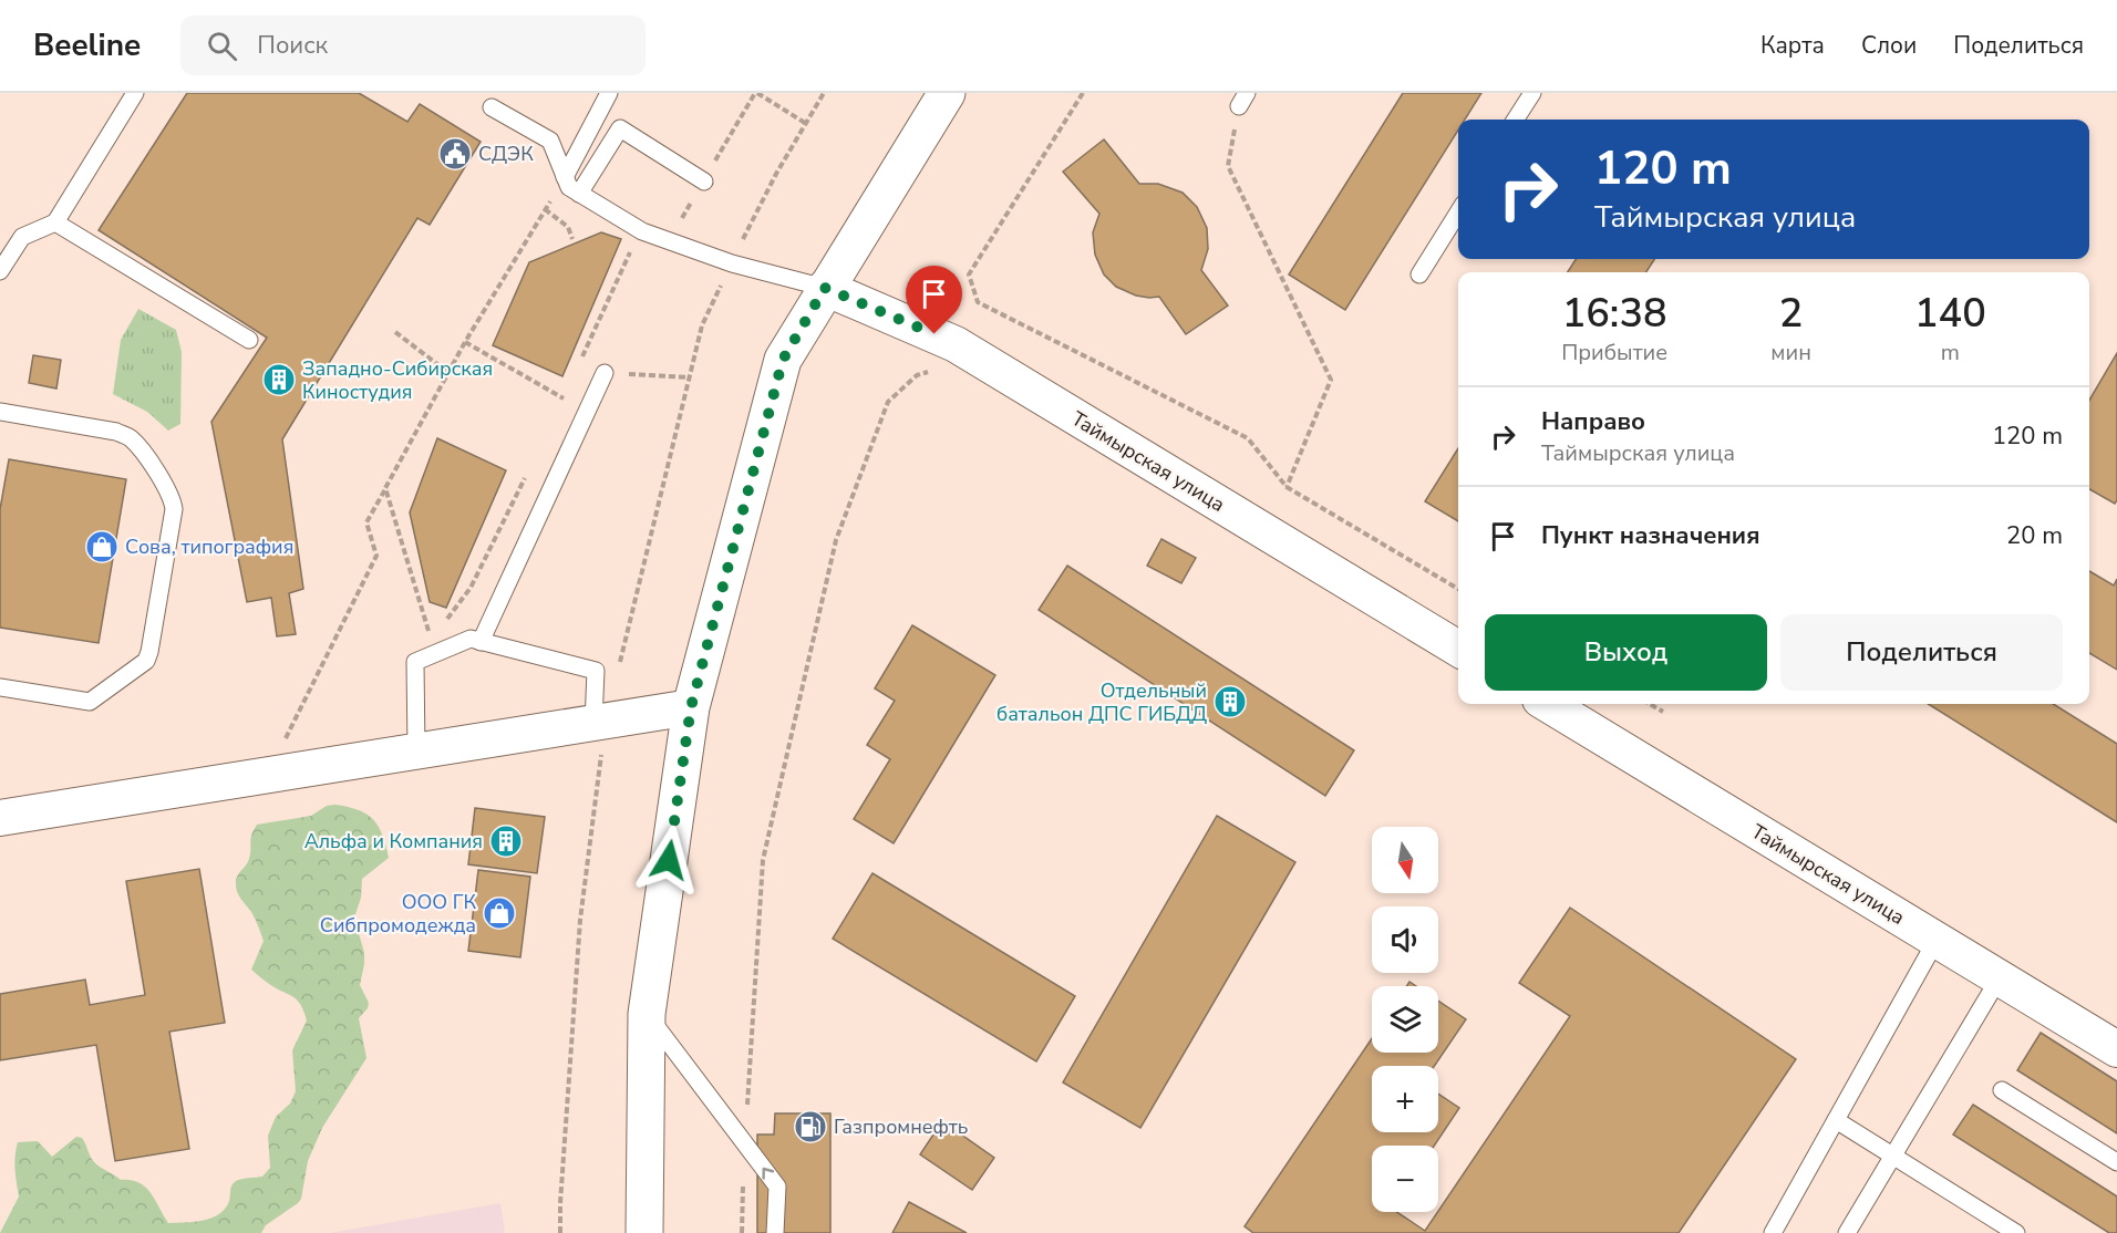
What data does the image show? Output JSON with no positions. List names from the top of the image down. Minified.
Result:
{"streets":{"street":["Таймырская улица"]},"places":{"public building":["СДЭК"],"building":["Западно-Сибирская Киностудия","Отдельный батальон ДПС ГИБДД","Альфа и Компания"],"shop":["Сова, типография","ООО ГК Сибпромодежда"],"fuel station":["Газпромнефть"]},"north":"bottom","page":{"header":"Beeline","search":"Поиск","nav":["Карта","Слои","Поделиться"],"turn":["120 m","Таймырская улица"],"eta":["16:38","Прибытие","2","мин","140","m"],"list":[{"name":"Направо","note":"Таймырская улица","value":"120 m"},{"name":"Пункт назначения","value":"20 m"}],"buttons":["Выход","Поделиться"],"map_buttons":["+","−"]}}
